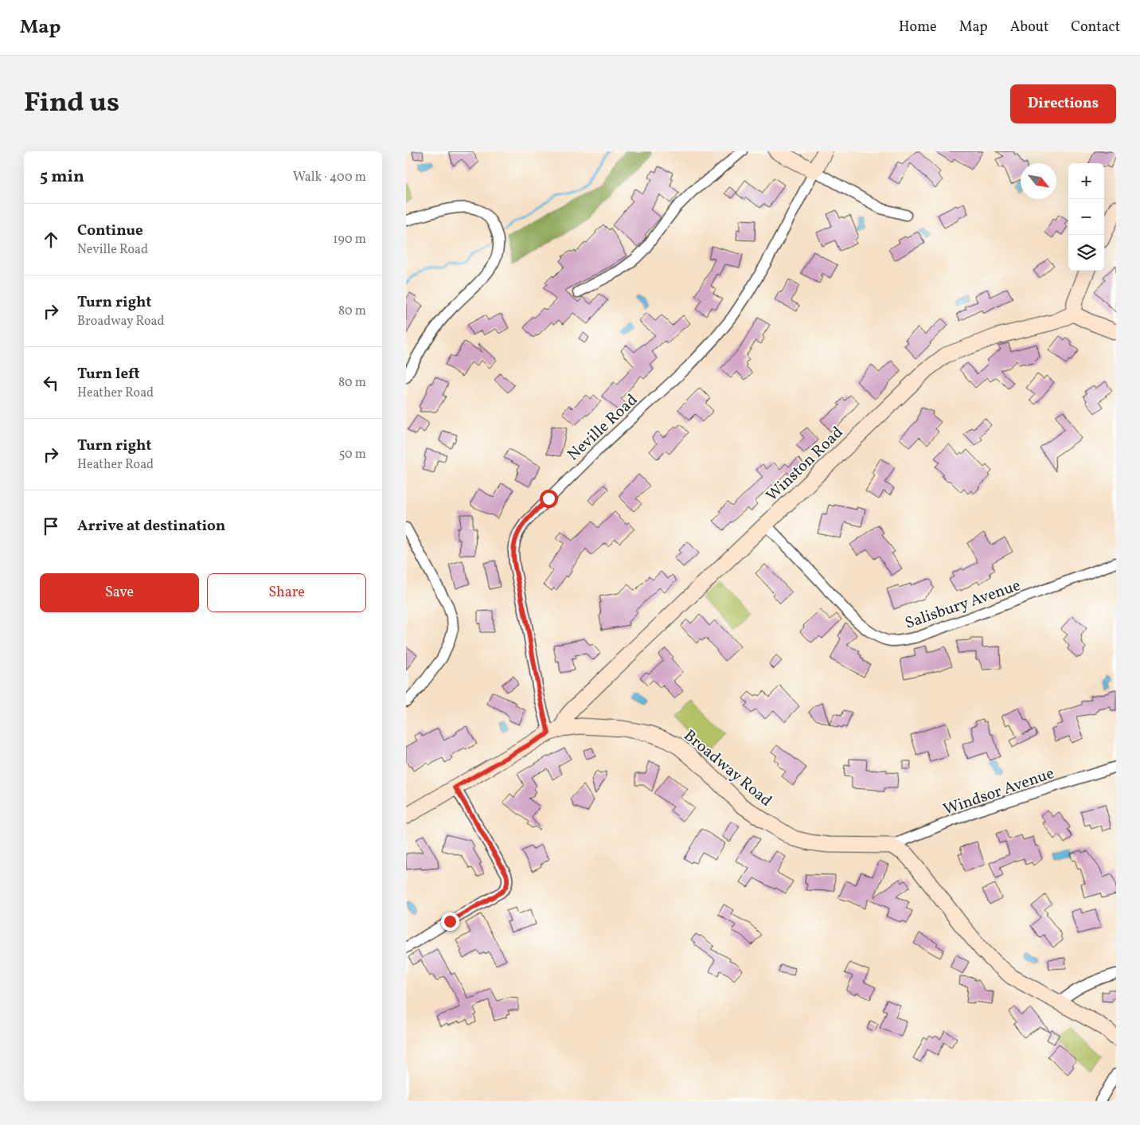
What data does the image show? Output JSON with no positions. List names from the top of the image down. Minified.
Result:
{"streets":{"street":["Neville Road","Winston Road","Salisbury Avenue","Broadway Road","Windsor Avenue"]},"crossings":[["Neville Road","Winston Road"],["Neville Road","Broadway Road"],["Winston Road","Salisbury Avenue"],["Winston Road","Broadway Road"],["Broadway Road","Windsor Avenue"]],"north":"bottom right","page":{"header":"Map","nav":["Home","Map","About","Contact"],"title":"Find us","buttons":["Directions",["Save","Share"]],"heading":["5 min","Walk · 400 m"],"map_buttons":["+","−"],"list":[["Continue","Neville Road","190 m"],["Turn right","Broadway Road","80 m"],["Turn left","Heather Road","80 m"],["Turn right","Heather Road","50 m"],"Arrive at destination"]}}
